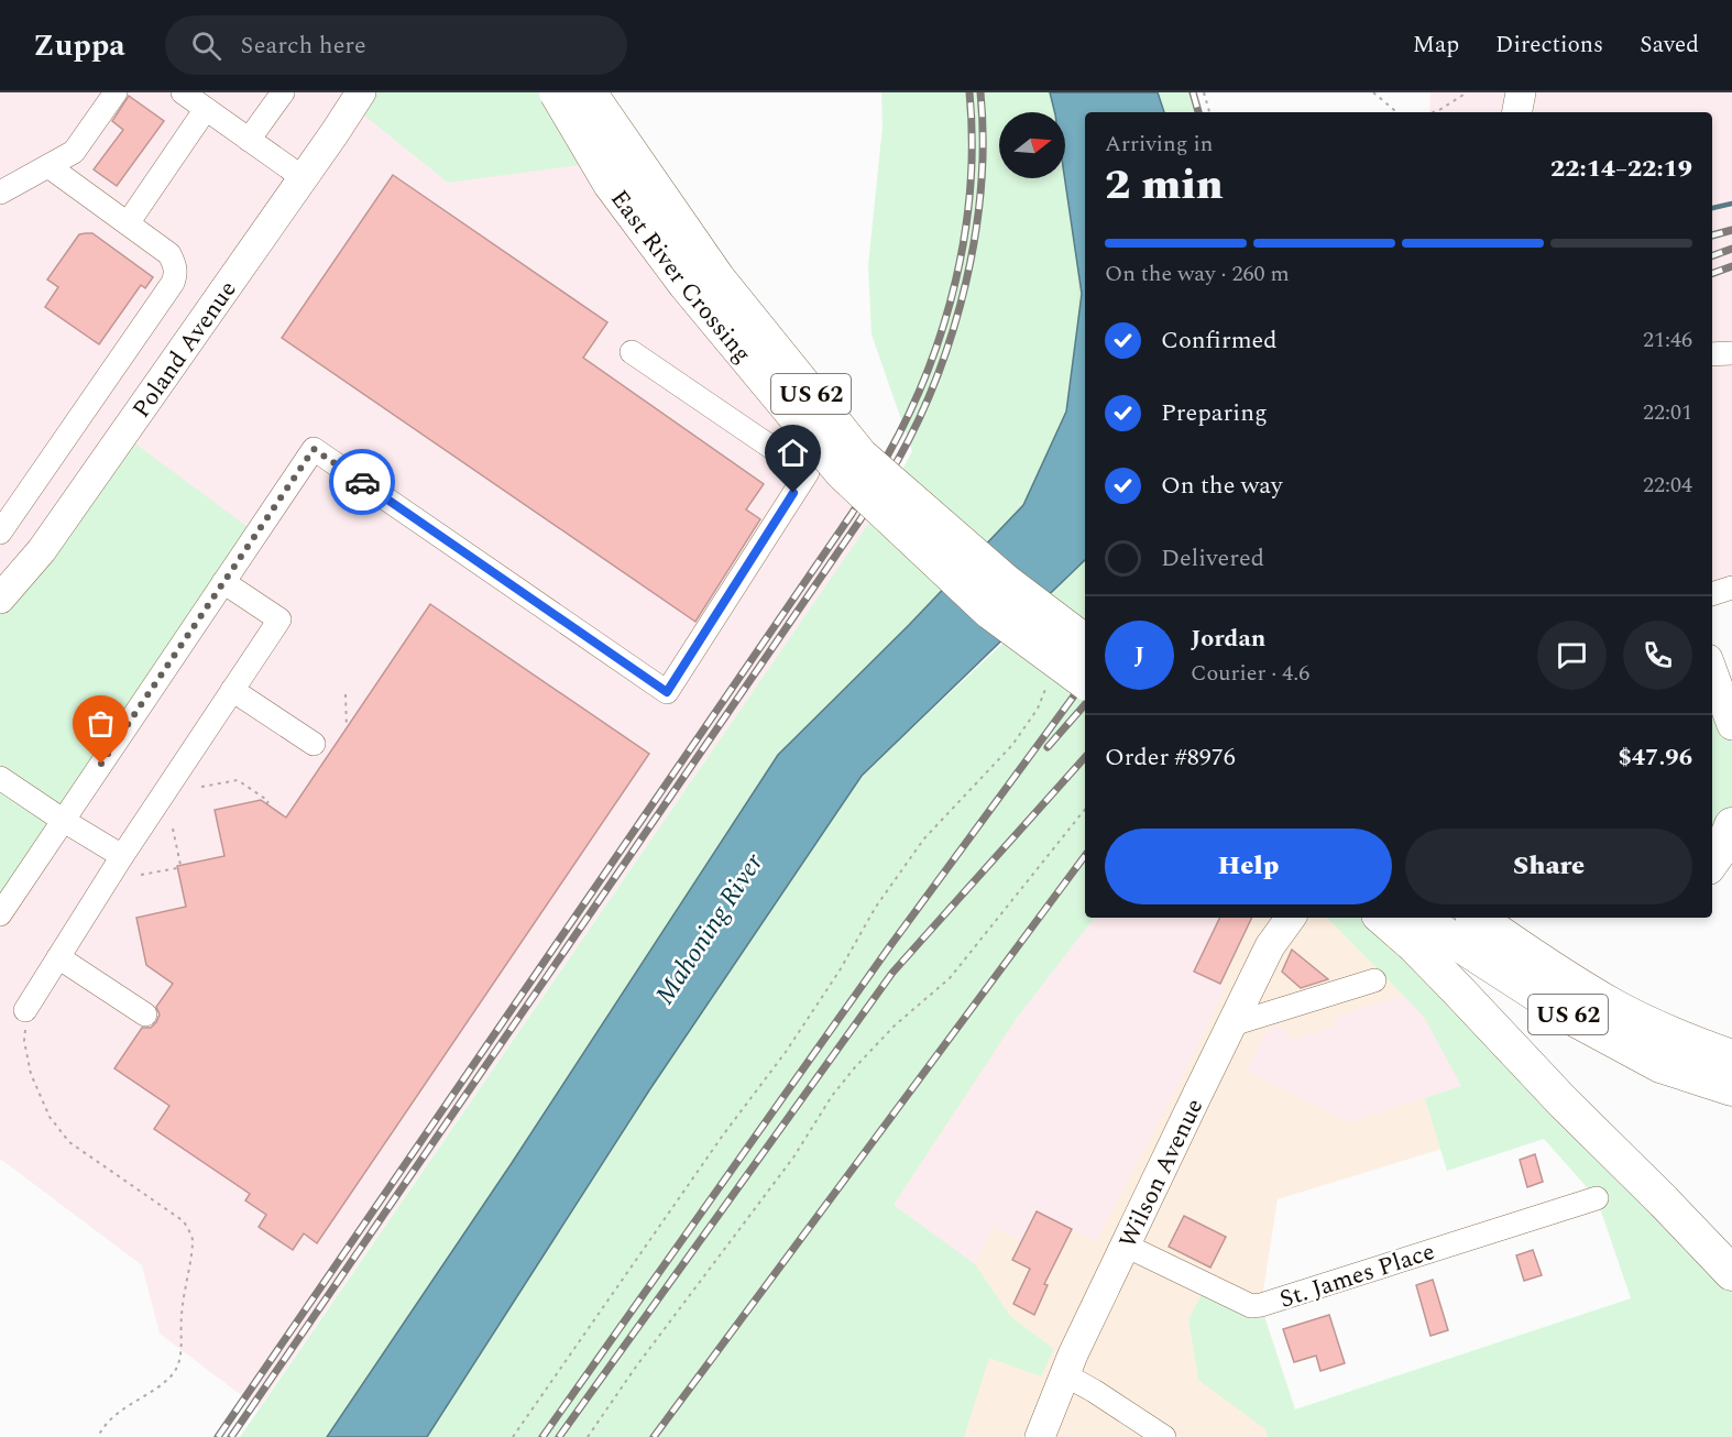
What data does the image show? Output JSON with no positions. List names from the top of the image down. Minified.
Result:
{"streets":{"highway":["East River Crossing","US 62"],"main road":["Poland Avenue","Wilson Avenue"],"street":["St. James Place"]},"crossings":[["Wilson Avenue","St. James Place"]],"water":["Mahoning River"],"north":"right","page":{"header":"Zuppa","search":"Search here","nav":["Map","Directions","Saved"],"heading":["2 min","Arriving in","22:14–22:19"],"panel":["Jordan","Courier · 4.6","Order #8976","$47.96"],"bar":"On the way · 260 m","list":[["Confirmed","21:46"],["Preparing","22:01"],["On the way","22:04"],"Delivered"],"round":"J","buttons":["Help","Share"]}}
